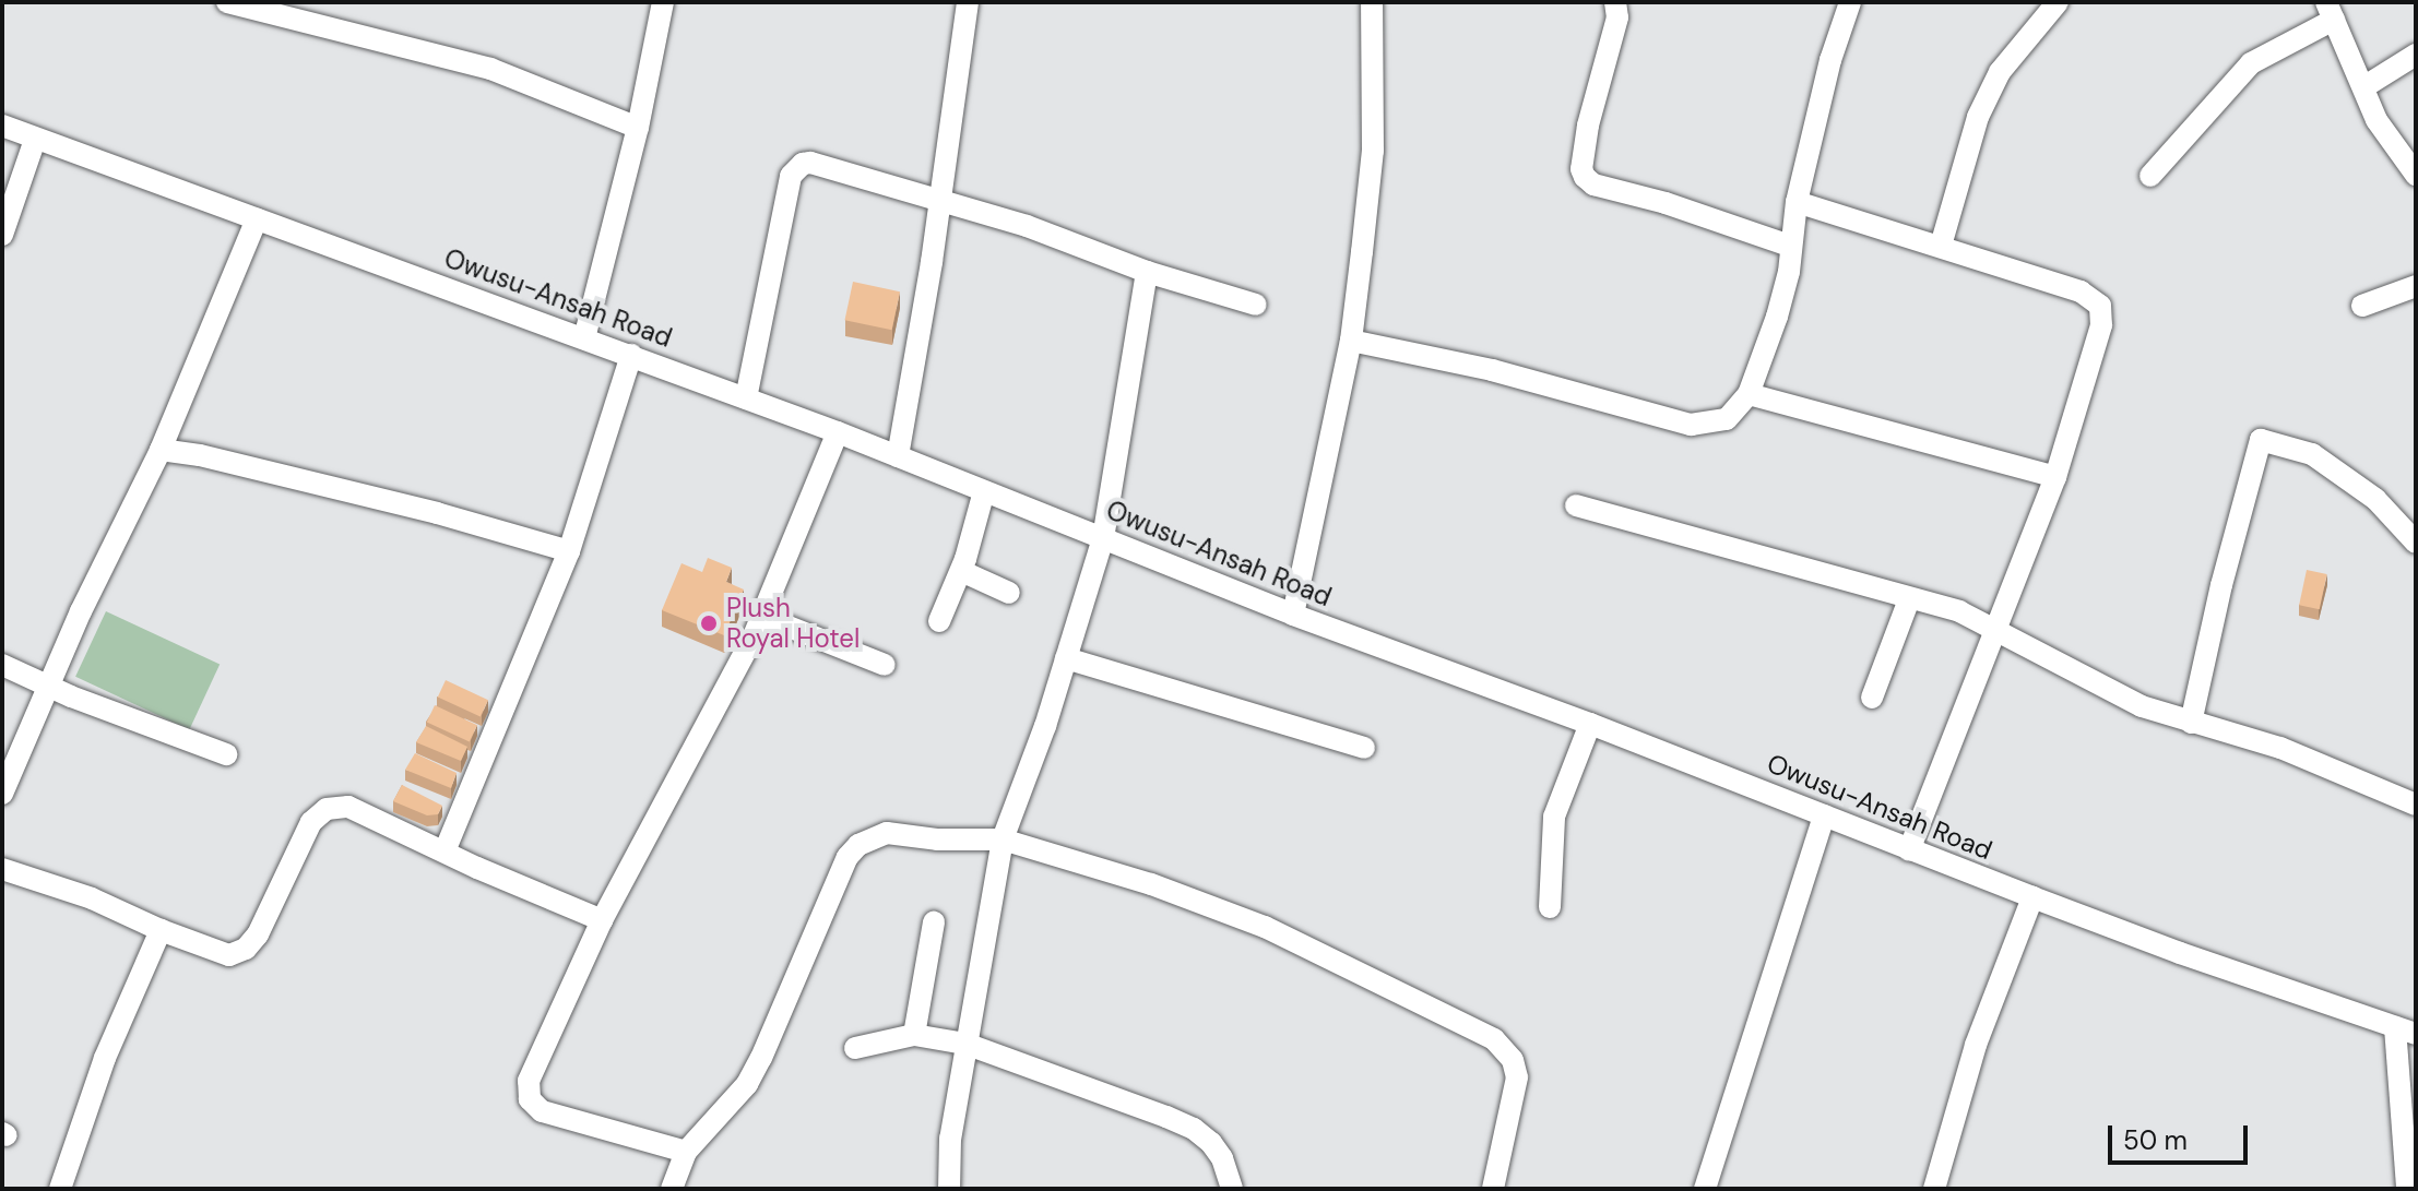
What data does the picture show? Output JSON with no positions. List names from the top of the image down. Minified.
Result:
{"streets":{"street":["Owusu-Ansah Road"]},"places":["Plush Royal Hotel"],"scale_bar":"50 m"}
